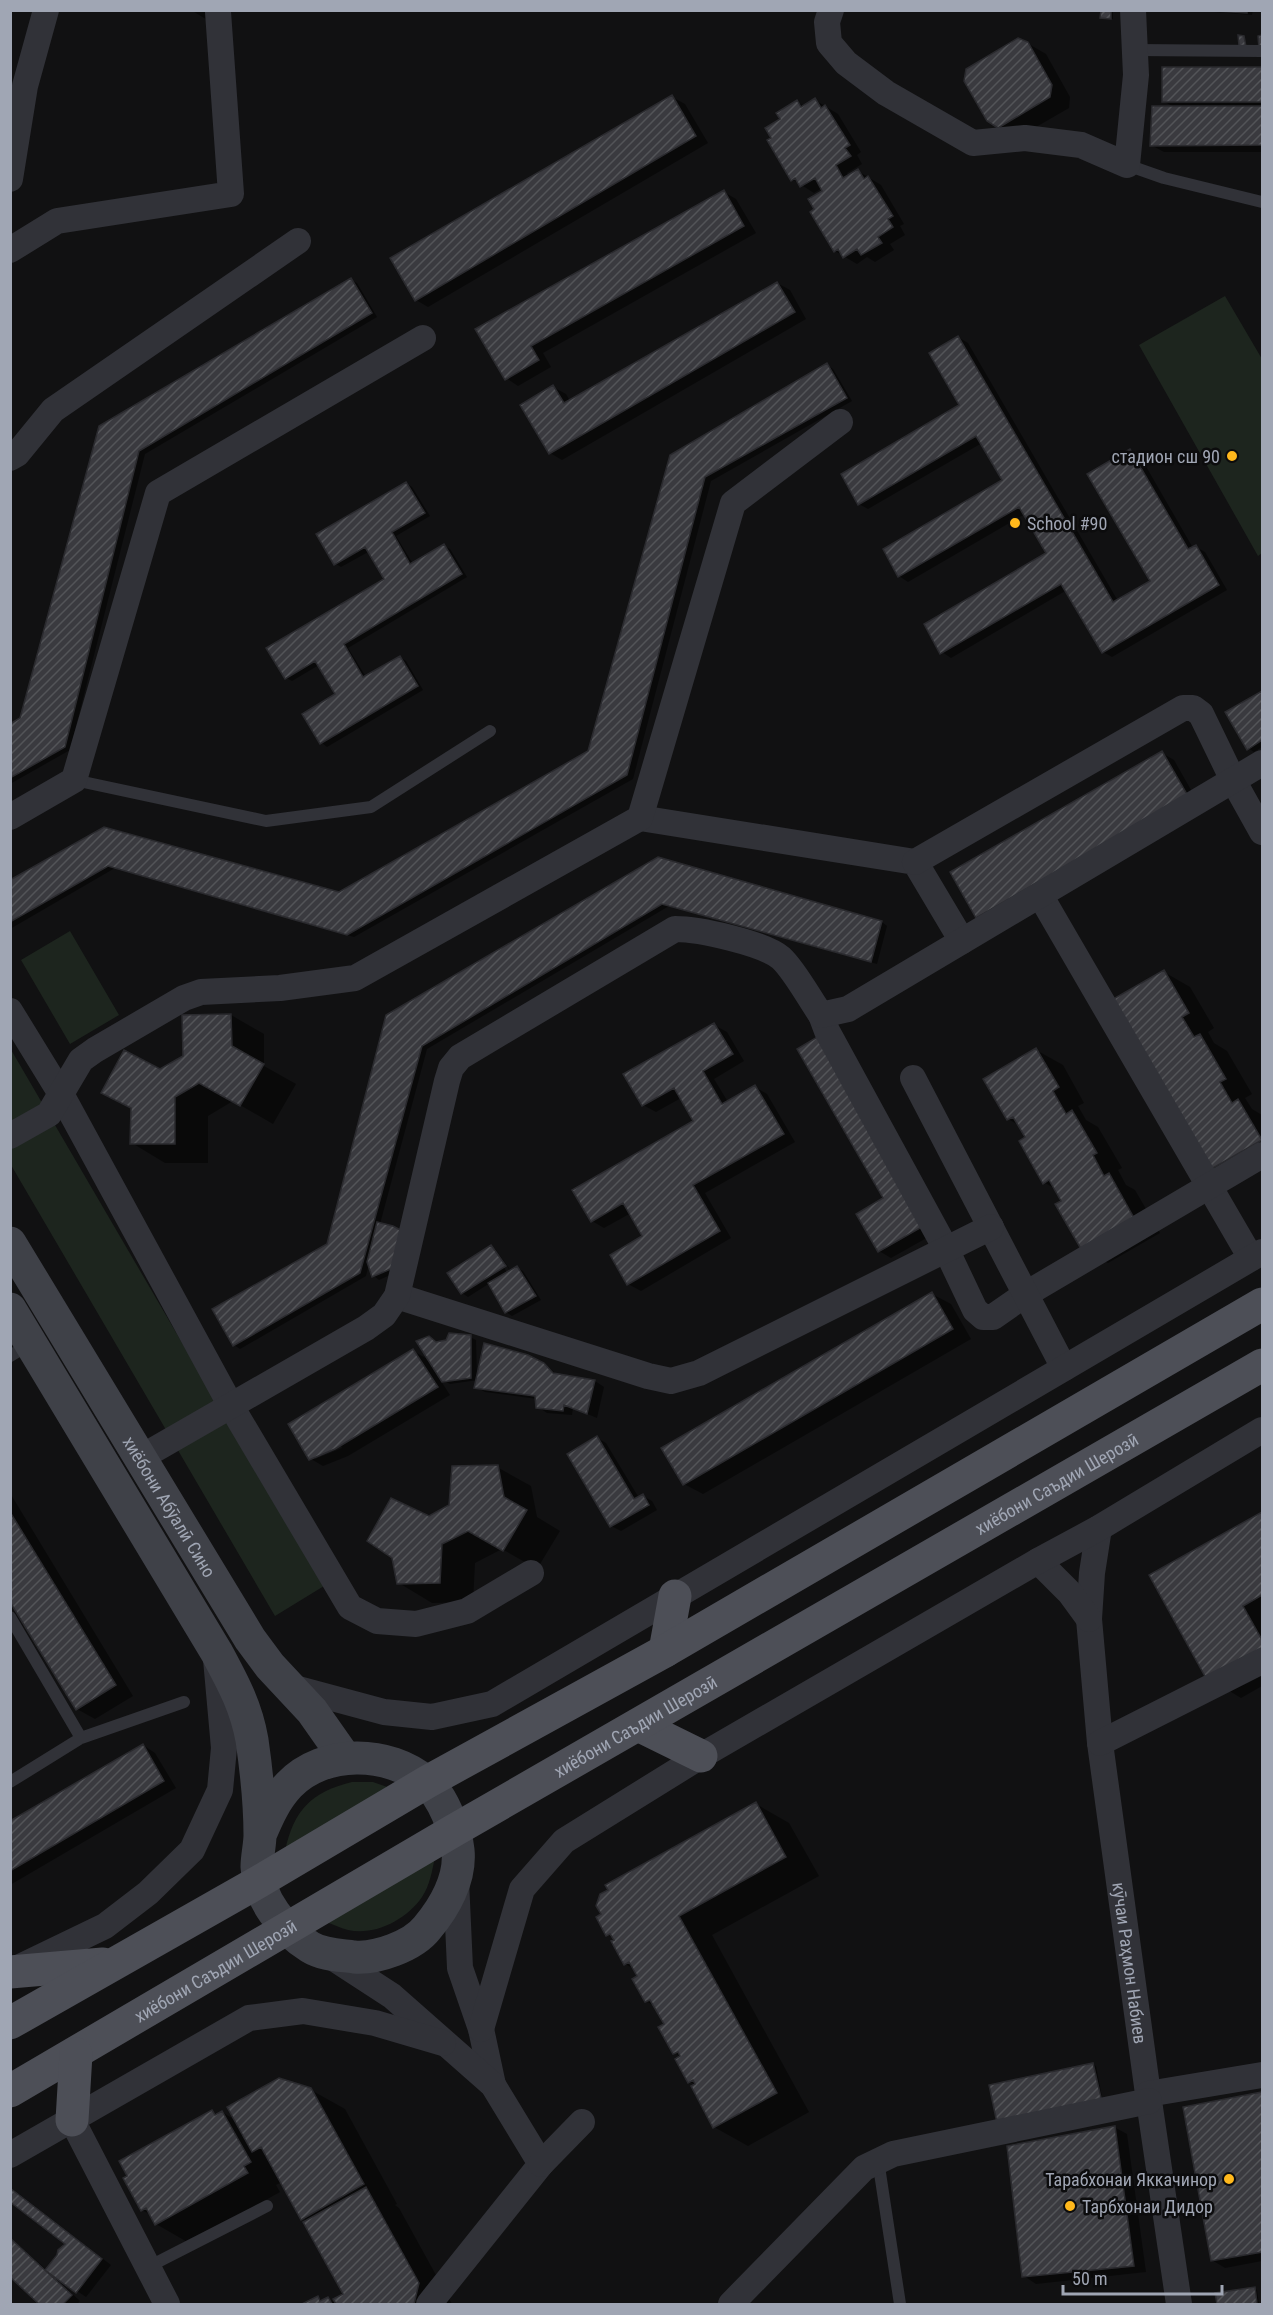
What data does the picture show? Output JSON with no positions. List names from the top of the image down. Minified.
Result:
{"streets":{"main road":["хиёбони Саъдии Шерозӣ","хиёбони Абӯалӣ Сино"],"street":["кӯчаи Раҳмон Набиев"]},"crossings":[["хиёбони Саъдии Шерозӣ","хиёбони Абӯалӣ Сино"]],"places":["стадион сш 90","School #90","Тарабхонаи Яккачинор","Тарбхонаи Дидор"],"scale_bar":"50 m"}
